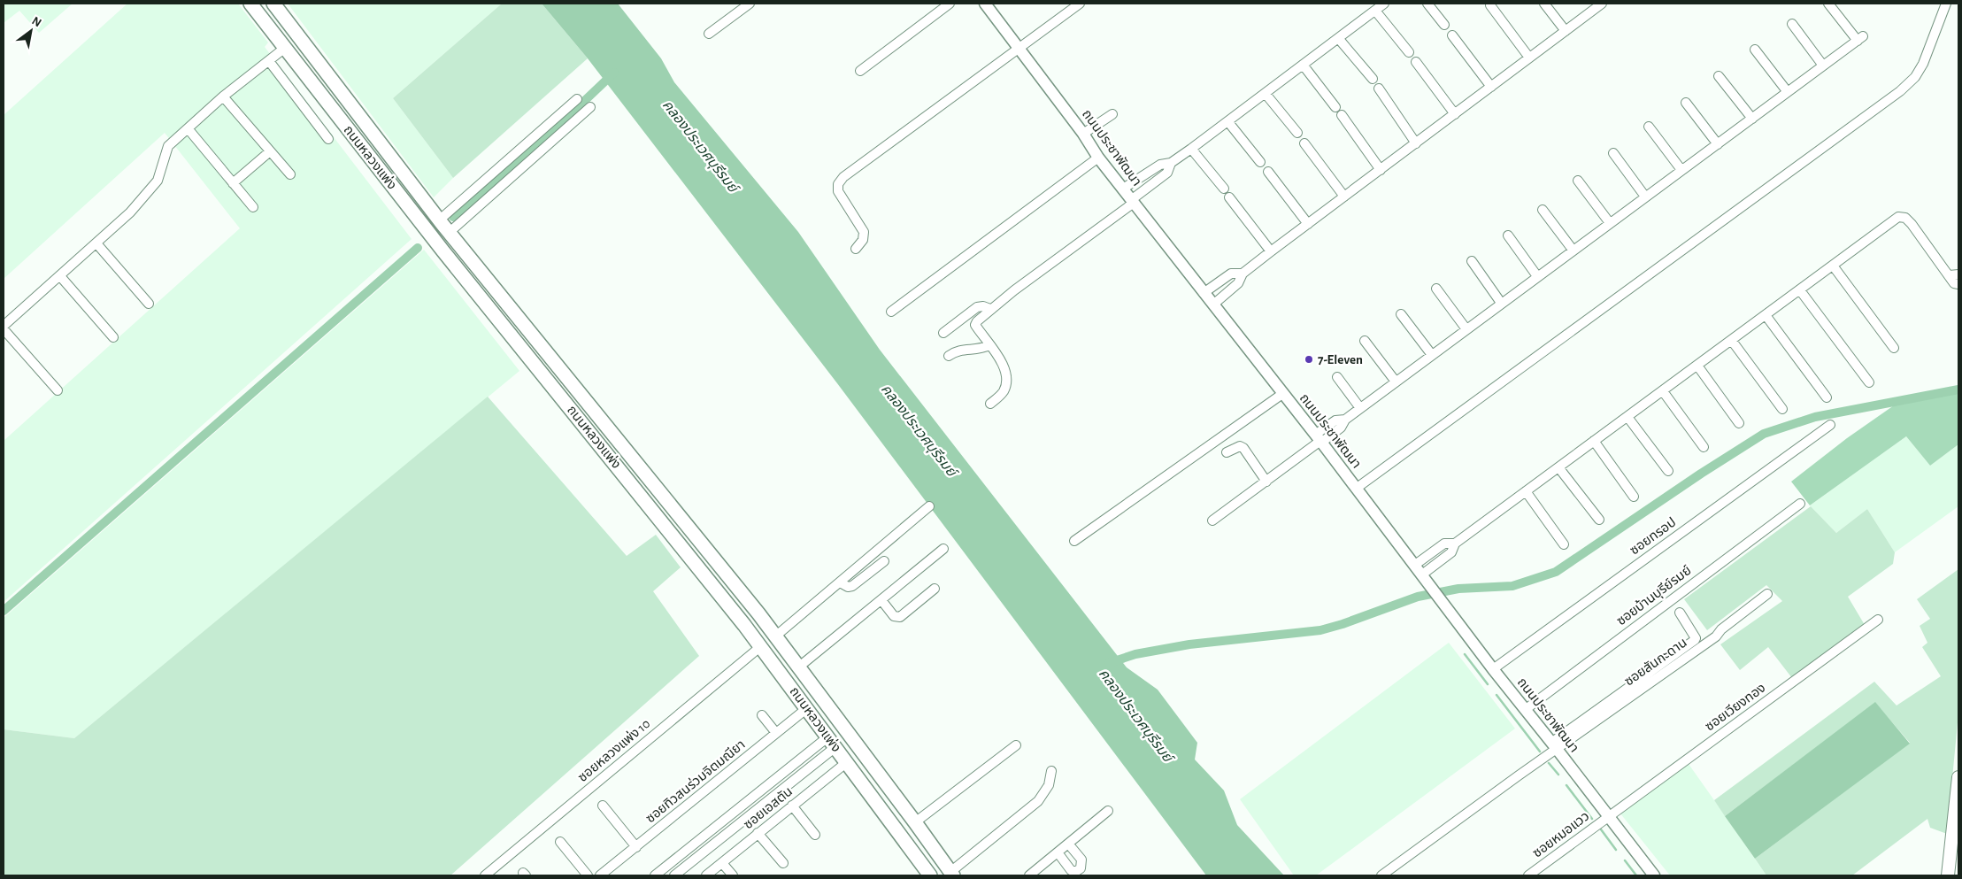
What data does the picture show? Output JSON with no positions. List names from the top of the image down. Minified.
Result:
{"streets":{"main road":["ถนนหลวงแพ่ง"],"street":["ถนนประชาพัฒนา","ซอยทรอป","ซอยบ้านบุรีย์รมย์","ซอยสันกะดาน","ซอยเวียงทอง","ซอยหลวงแพ่ง 10","ซอยทิวสนร่วมจิตมณียา","ซอยเอสตัน","ซอยหมอแวว"]},"crossings":[["ถนนประชาพัฒนา","ซอยทรอป"],["ถนนประชาพัฒนา","ซอยบ้านบุรีย์รมย์"],["ถนนประชาพัฒนา","ซอยสันกะดาน"],["ถนนประชาพัฒนา","ซอยเวียงทอง"],["ถนนประชาพัฒนา","ซอยหมอแวว"],["ถนนหลวงแพ่ง","ซอยหลวงแพ่ง 10"],["ถนนหลวงแพ่ง","ซอยทิวสนร่วมจิตมณียา"],["ถนนหลวงแพ่ง","ซอยเอสตัน"],["ซอยเวียงทอง","ซอยหมอแวว"]],"water":["คลองประเวศบุรีรมย์"],"places":["7-Eleven"],"north":"top right"}
